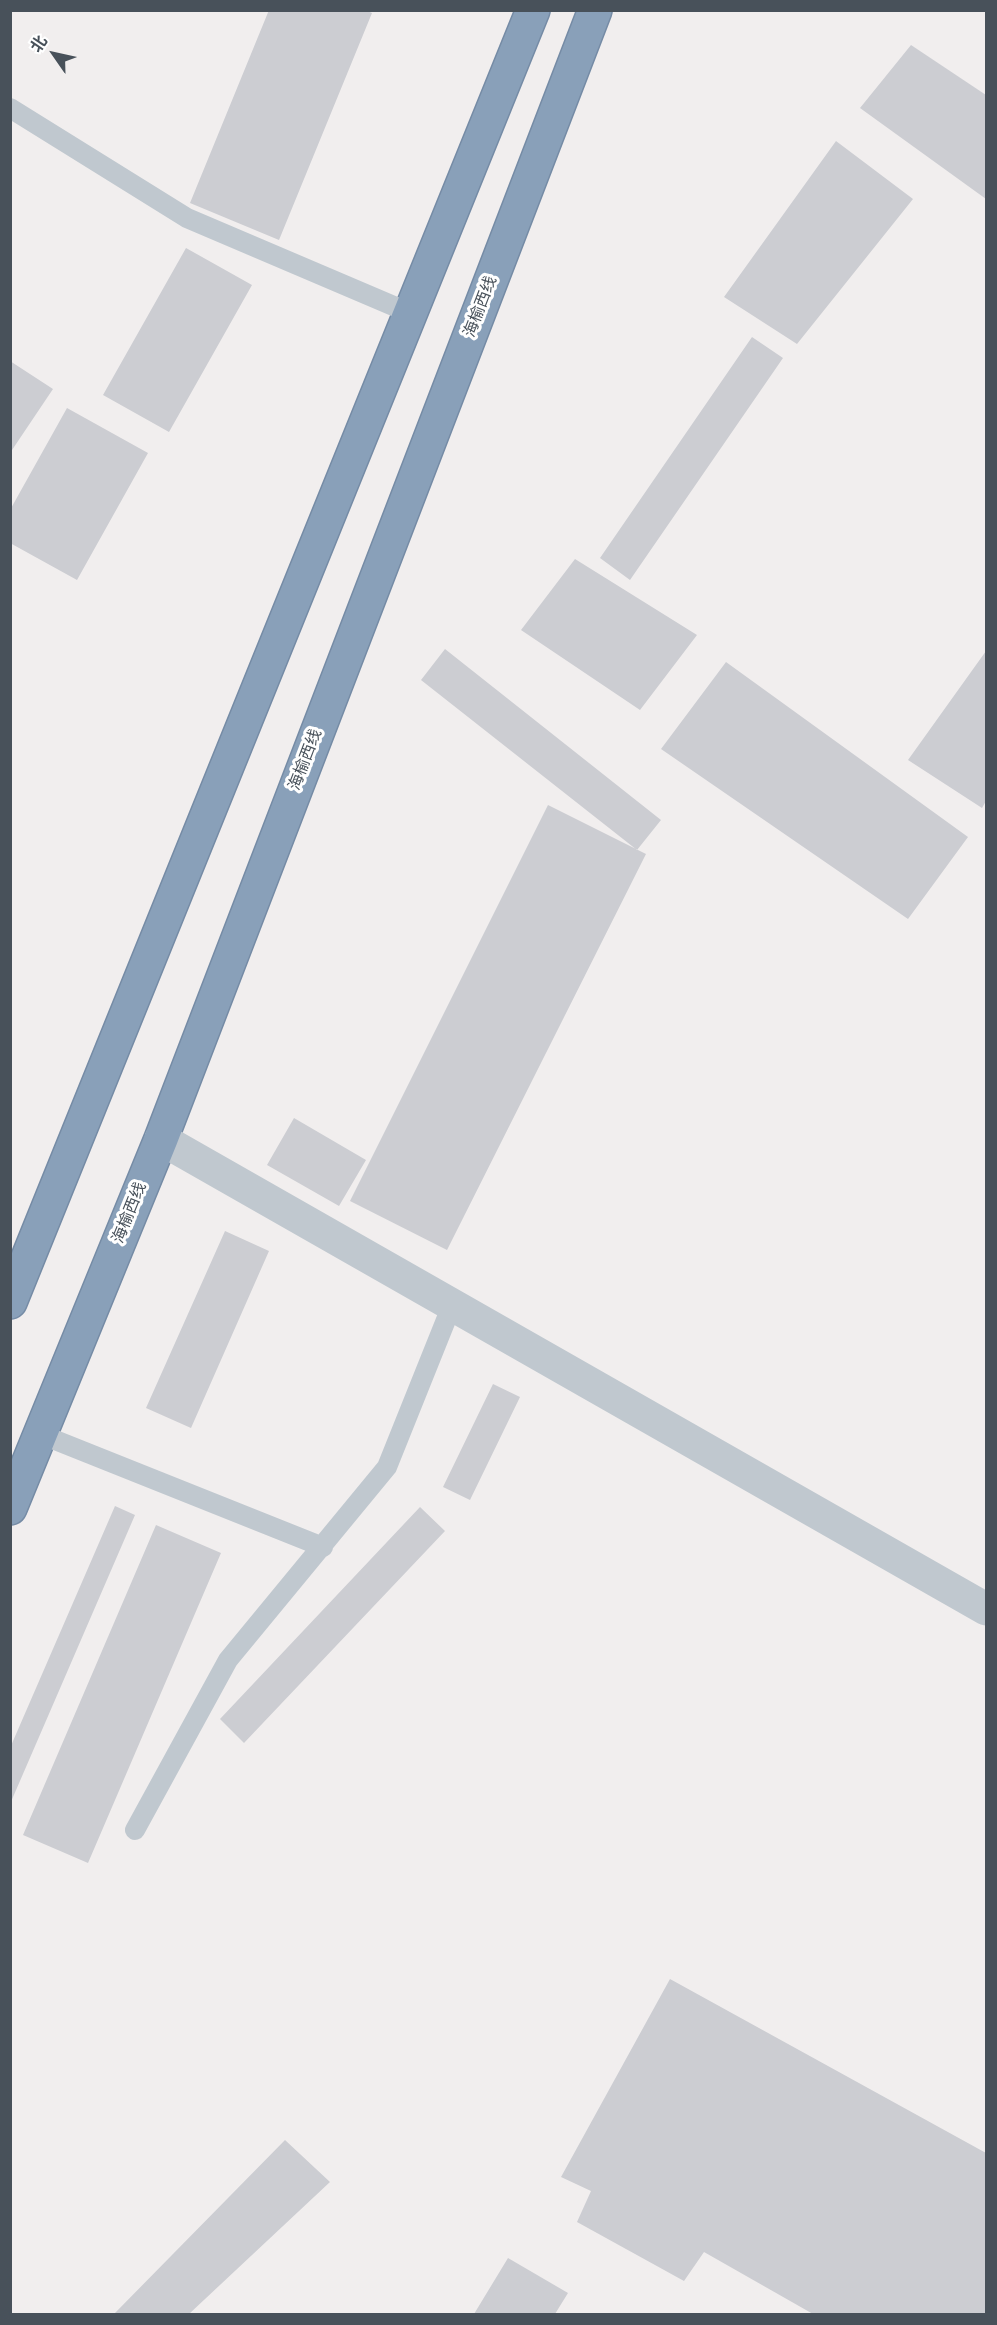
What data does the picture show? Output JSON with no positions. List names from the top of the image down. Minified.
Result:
{"streets":{"highway":["海榆西线"]},"north":"top left"}
